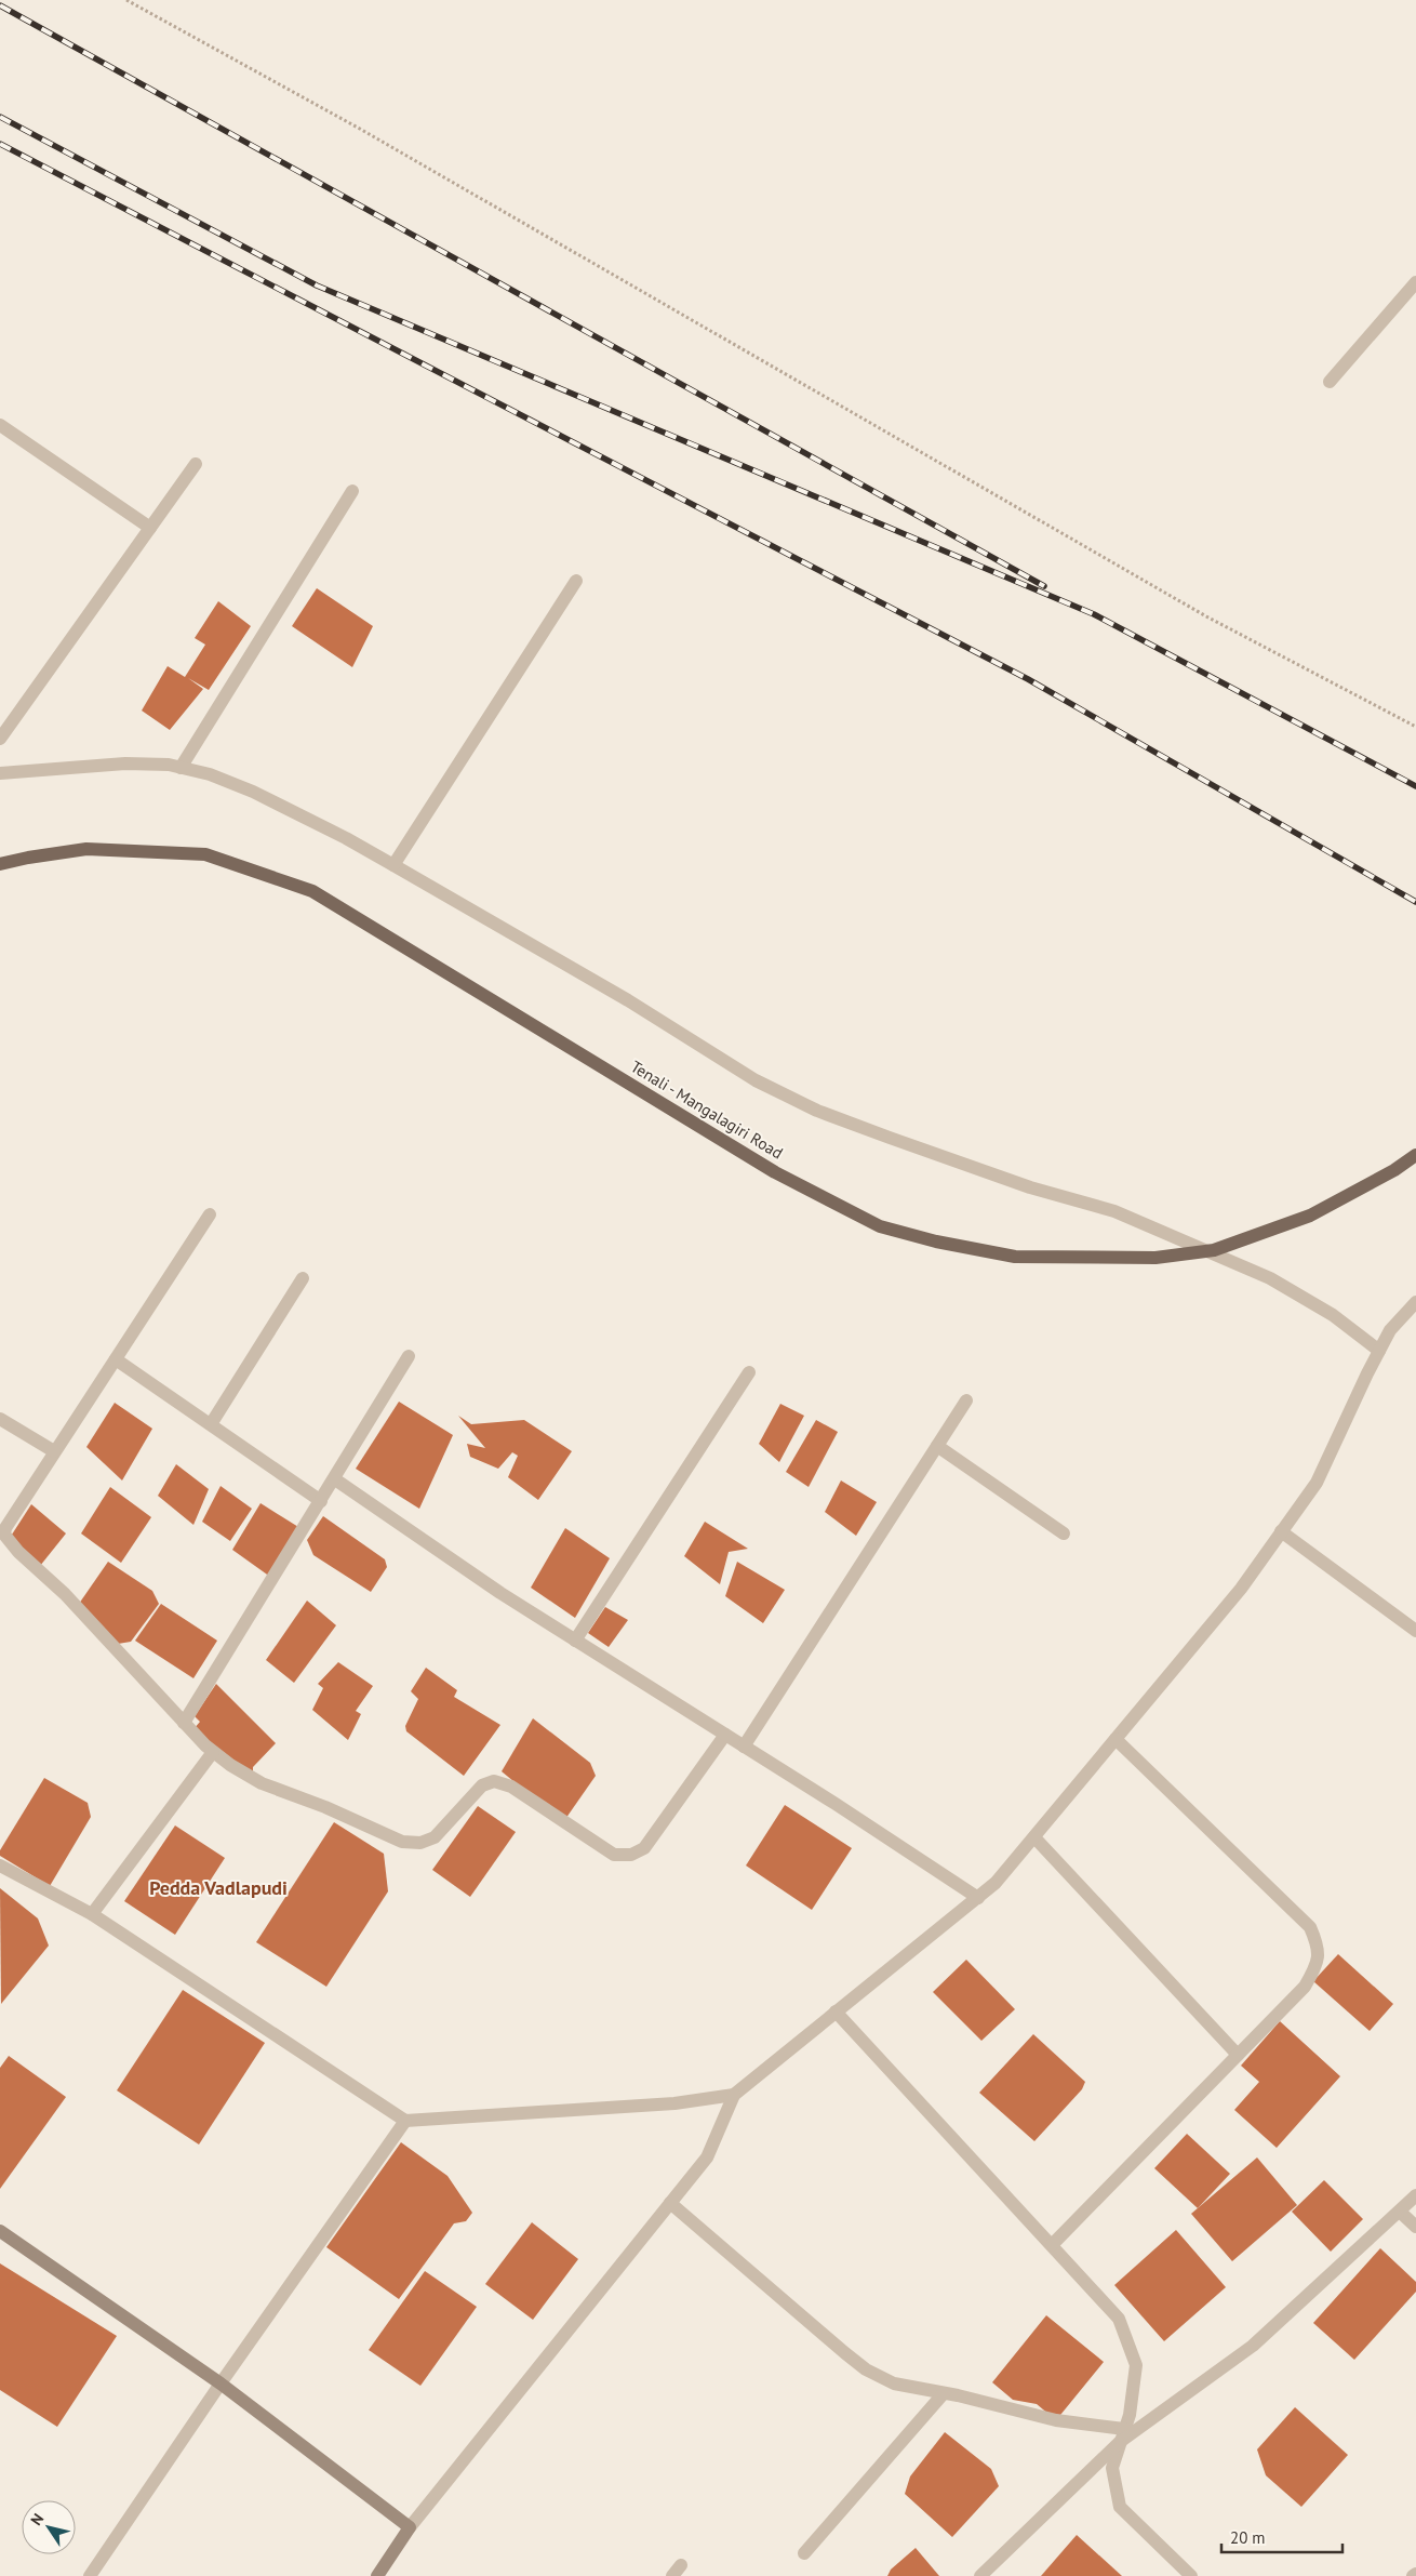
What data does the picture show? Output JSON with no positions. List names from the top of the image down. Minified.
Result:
{"streets":{"main road":["Tenali - Mangalagiri Road"]},"districts":["Pedda Vadlapudi"],"scale_bar":"20 m","north":"top left"}
